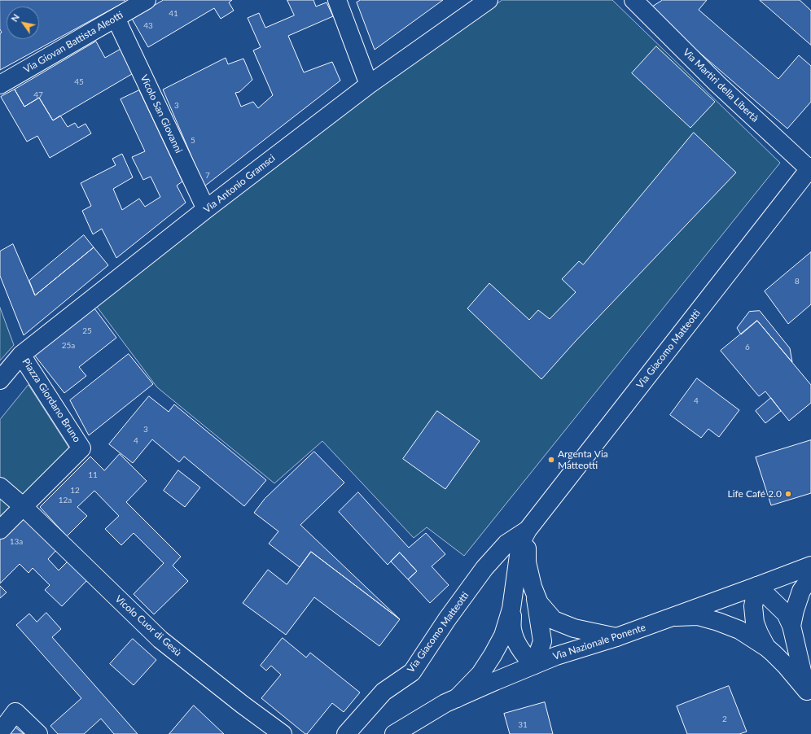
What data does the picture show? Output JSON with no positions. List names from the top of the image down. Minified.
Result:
{"streets":{"street":["Via Giovan Battista Aleotti","Via Martiri della Libertà","Vicolo San Giovanni","Via Antonio Gramsci","Via Giacomo Matteotti","Piazza Giordano Bruno","Vicolo Cuor di Gesù","Via Nazionale Ponente"]},"crossings":[["Via Giovan Battista Aleotti","Vicolo San Giovanni"],["Via Martiri della Libertà","Via Giacomo Matteotti"],["Vicolo San Giovanni","Via Antonio Gramsci"],["Via Antonio Gramsci","Piazza Giordano Bruno"],["Via Giacomo Matteotti","Via Nazionale Ponente"],["Piazza Giordano Bruno","Vicolo Cuor di Gesù"]],"places":["Argenta Via Matteotti","Life Café 2.0"],"house_numbers":["41","43","45","47","3","5","7","8","25","25a","6","4","3","4","11","12","12a","13a","2","31"],"north":"top left"}
